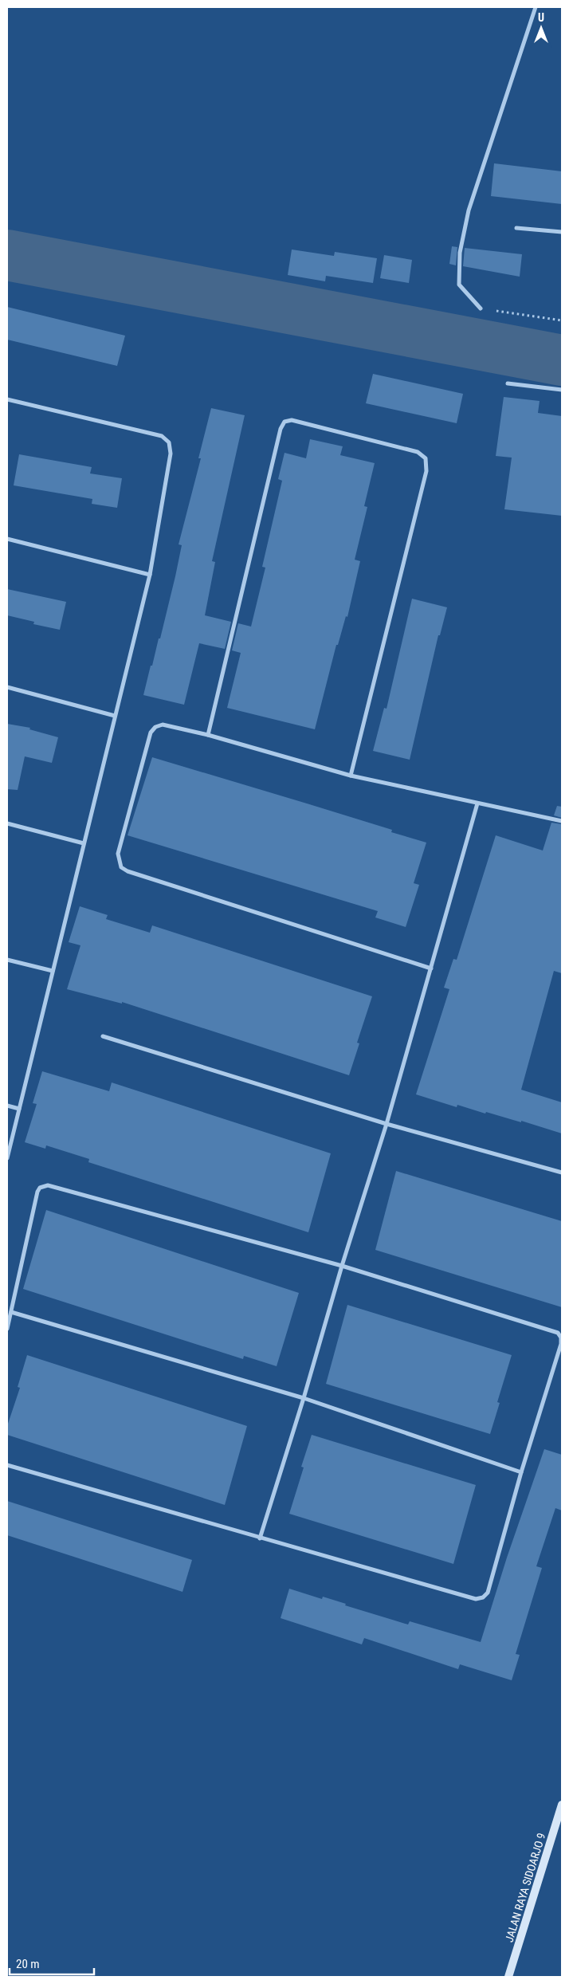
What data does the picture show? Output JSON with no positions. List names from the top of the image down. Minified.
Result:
{"streets":{"street":["JALAN RAYA SIDOARJO 9"]},"scale_bar":"20 m","north":"top"}
